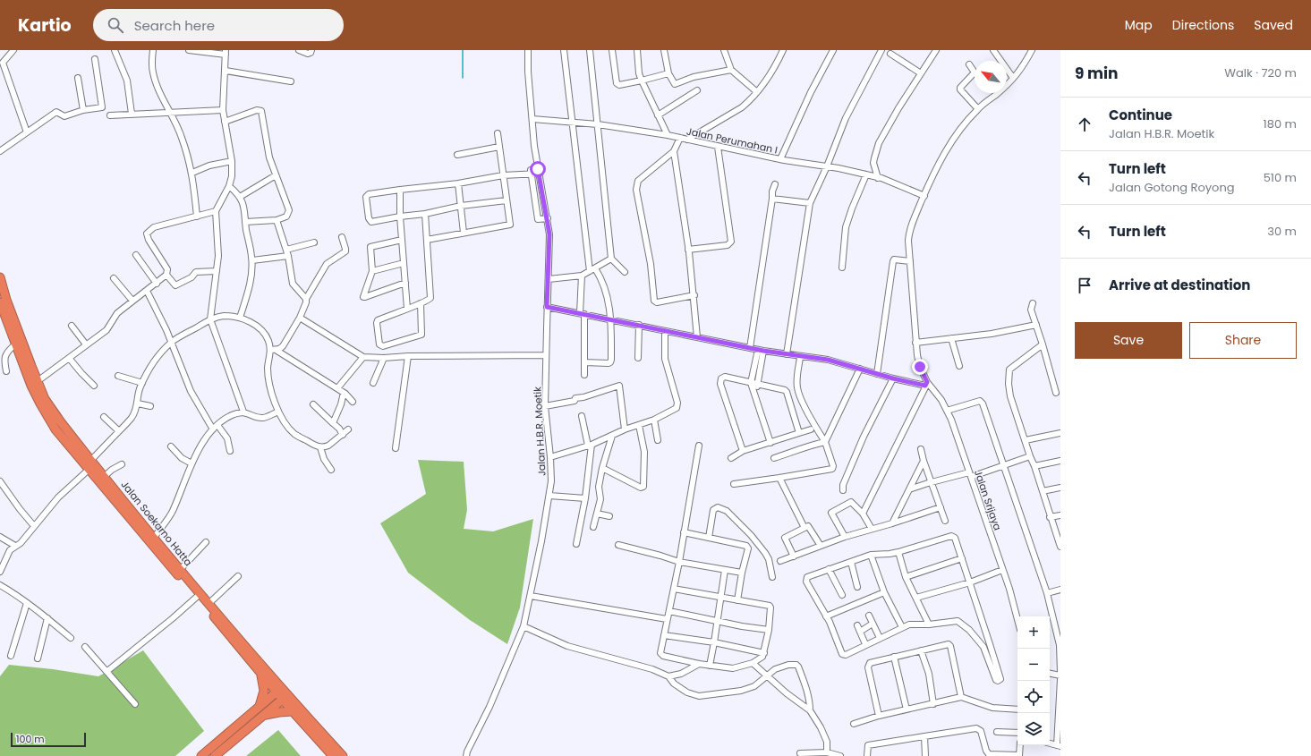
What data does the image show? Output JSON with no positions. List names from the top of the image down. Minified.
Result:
{"streets":{"highway":["Jalan Soekarno Hatta"],"street":["Jalan Perumahan I","Jalan H.B.R. Moetik","Jalan Srijaya"]},"crossings":[["Jalan Perumahan I","Jalan H.B.R. Moetik"],["Jalan Perumahan I","Jalan Srijaya"]],"scale_bar":"100 m","north":"top left","page":{"header":"Kartio","search":"Search here","nav":["Map","Directions","Saved"],"heading":["9 min","Walk · 720 m"],"list":[["Continue","Jalan H.B.R. Moetik","180 m"],["Turn left","Jalan Gotong Royong","510 m"],["Turn left","30 m"],"Arrive at destination"],"buttons":["Save","Share"],"map_buttons":["+","−"],"scale":"100 m"}}
